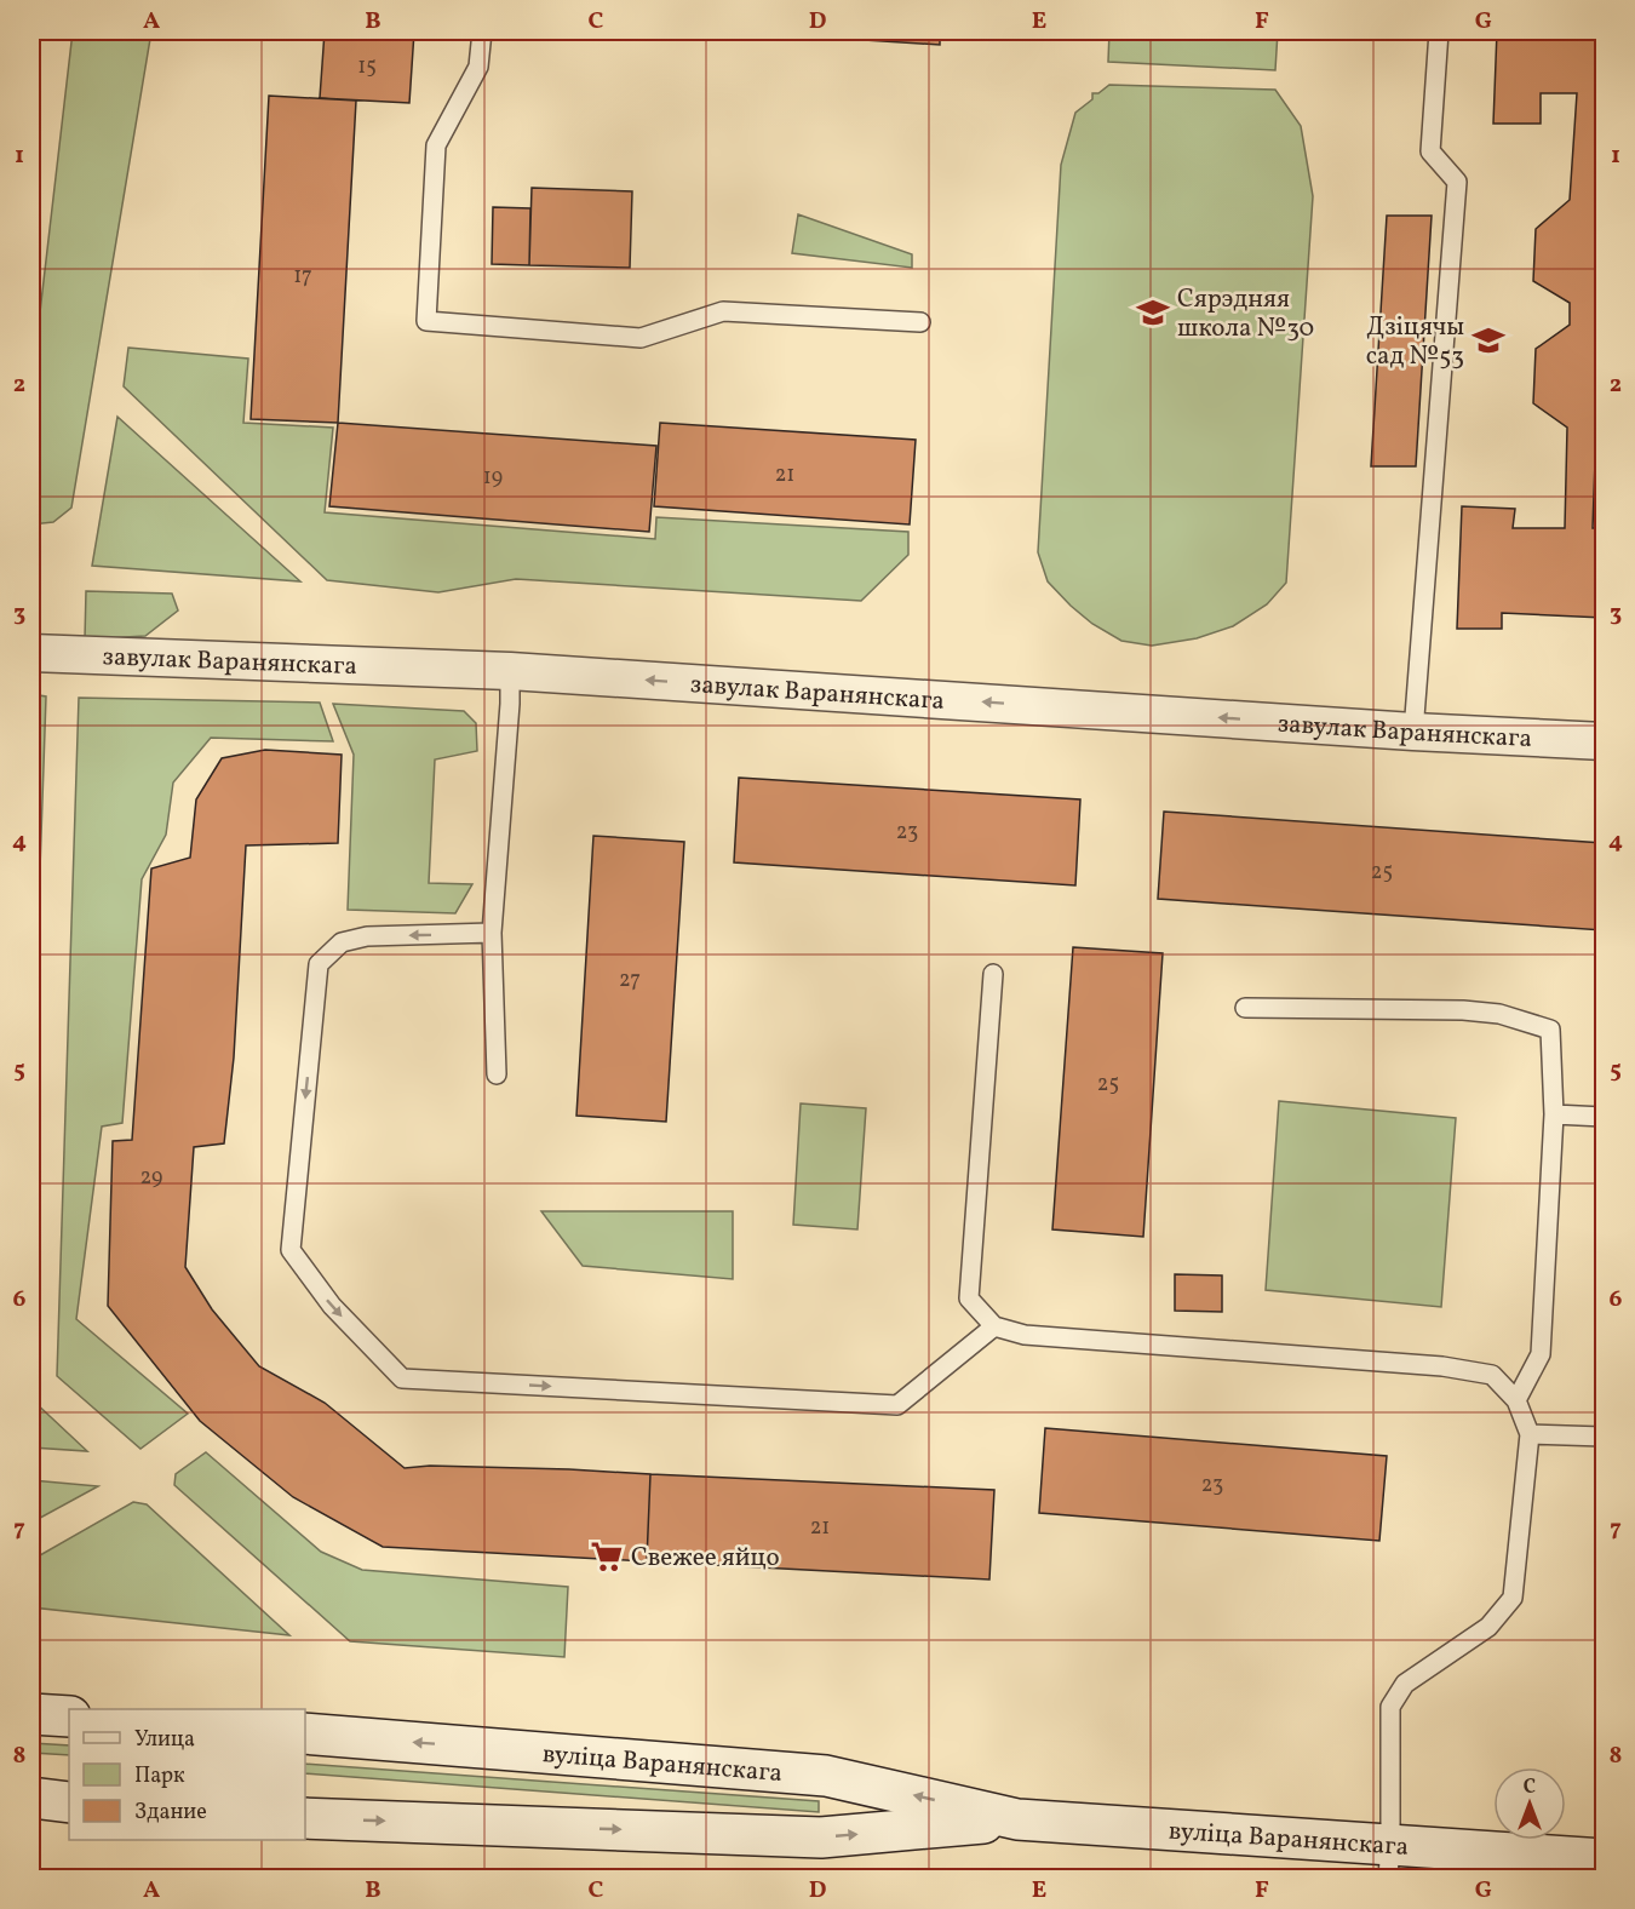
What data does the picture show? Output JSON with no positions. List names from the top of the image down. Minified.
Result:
{"streets":{"main road":["вуліца Варанянскага"],"street":["завулак Варанянскага"]},"one_way":["завулак Варанянскага"],"places":{"school or university":["Сярэдняя школа №30","Дзіцячы сад №53"],"supermarket":["Свежее яйцо"]},"house_numbers":["15","17","21","19","23","25","27","25","29","23","21"],"legend":["Улица","Парк","Здание"],"north":"top","grid":{"columns":["A","B","C","D","E","F","G"],"rows":["1","2","3","4","5","6","7","8"]}}
